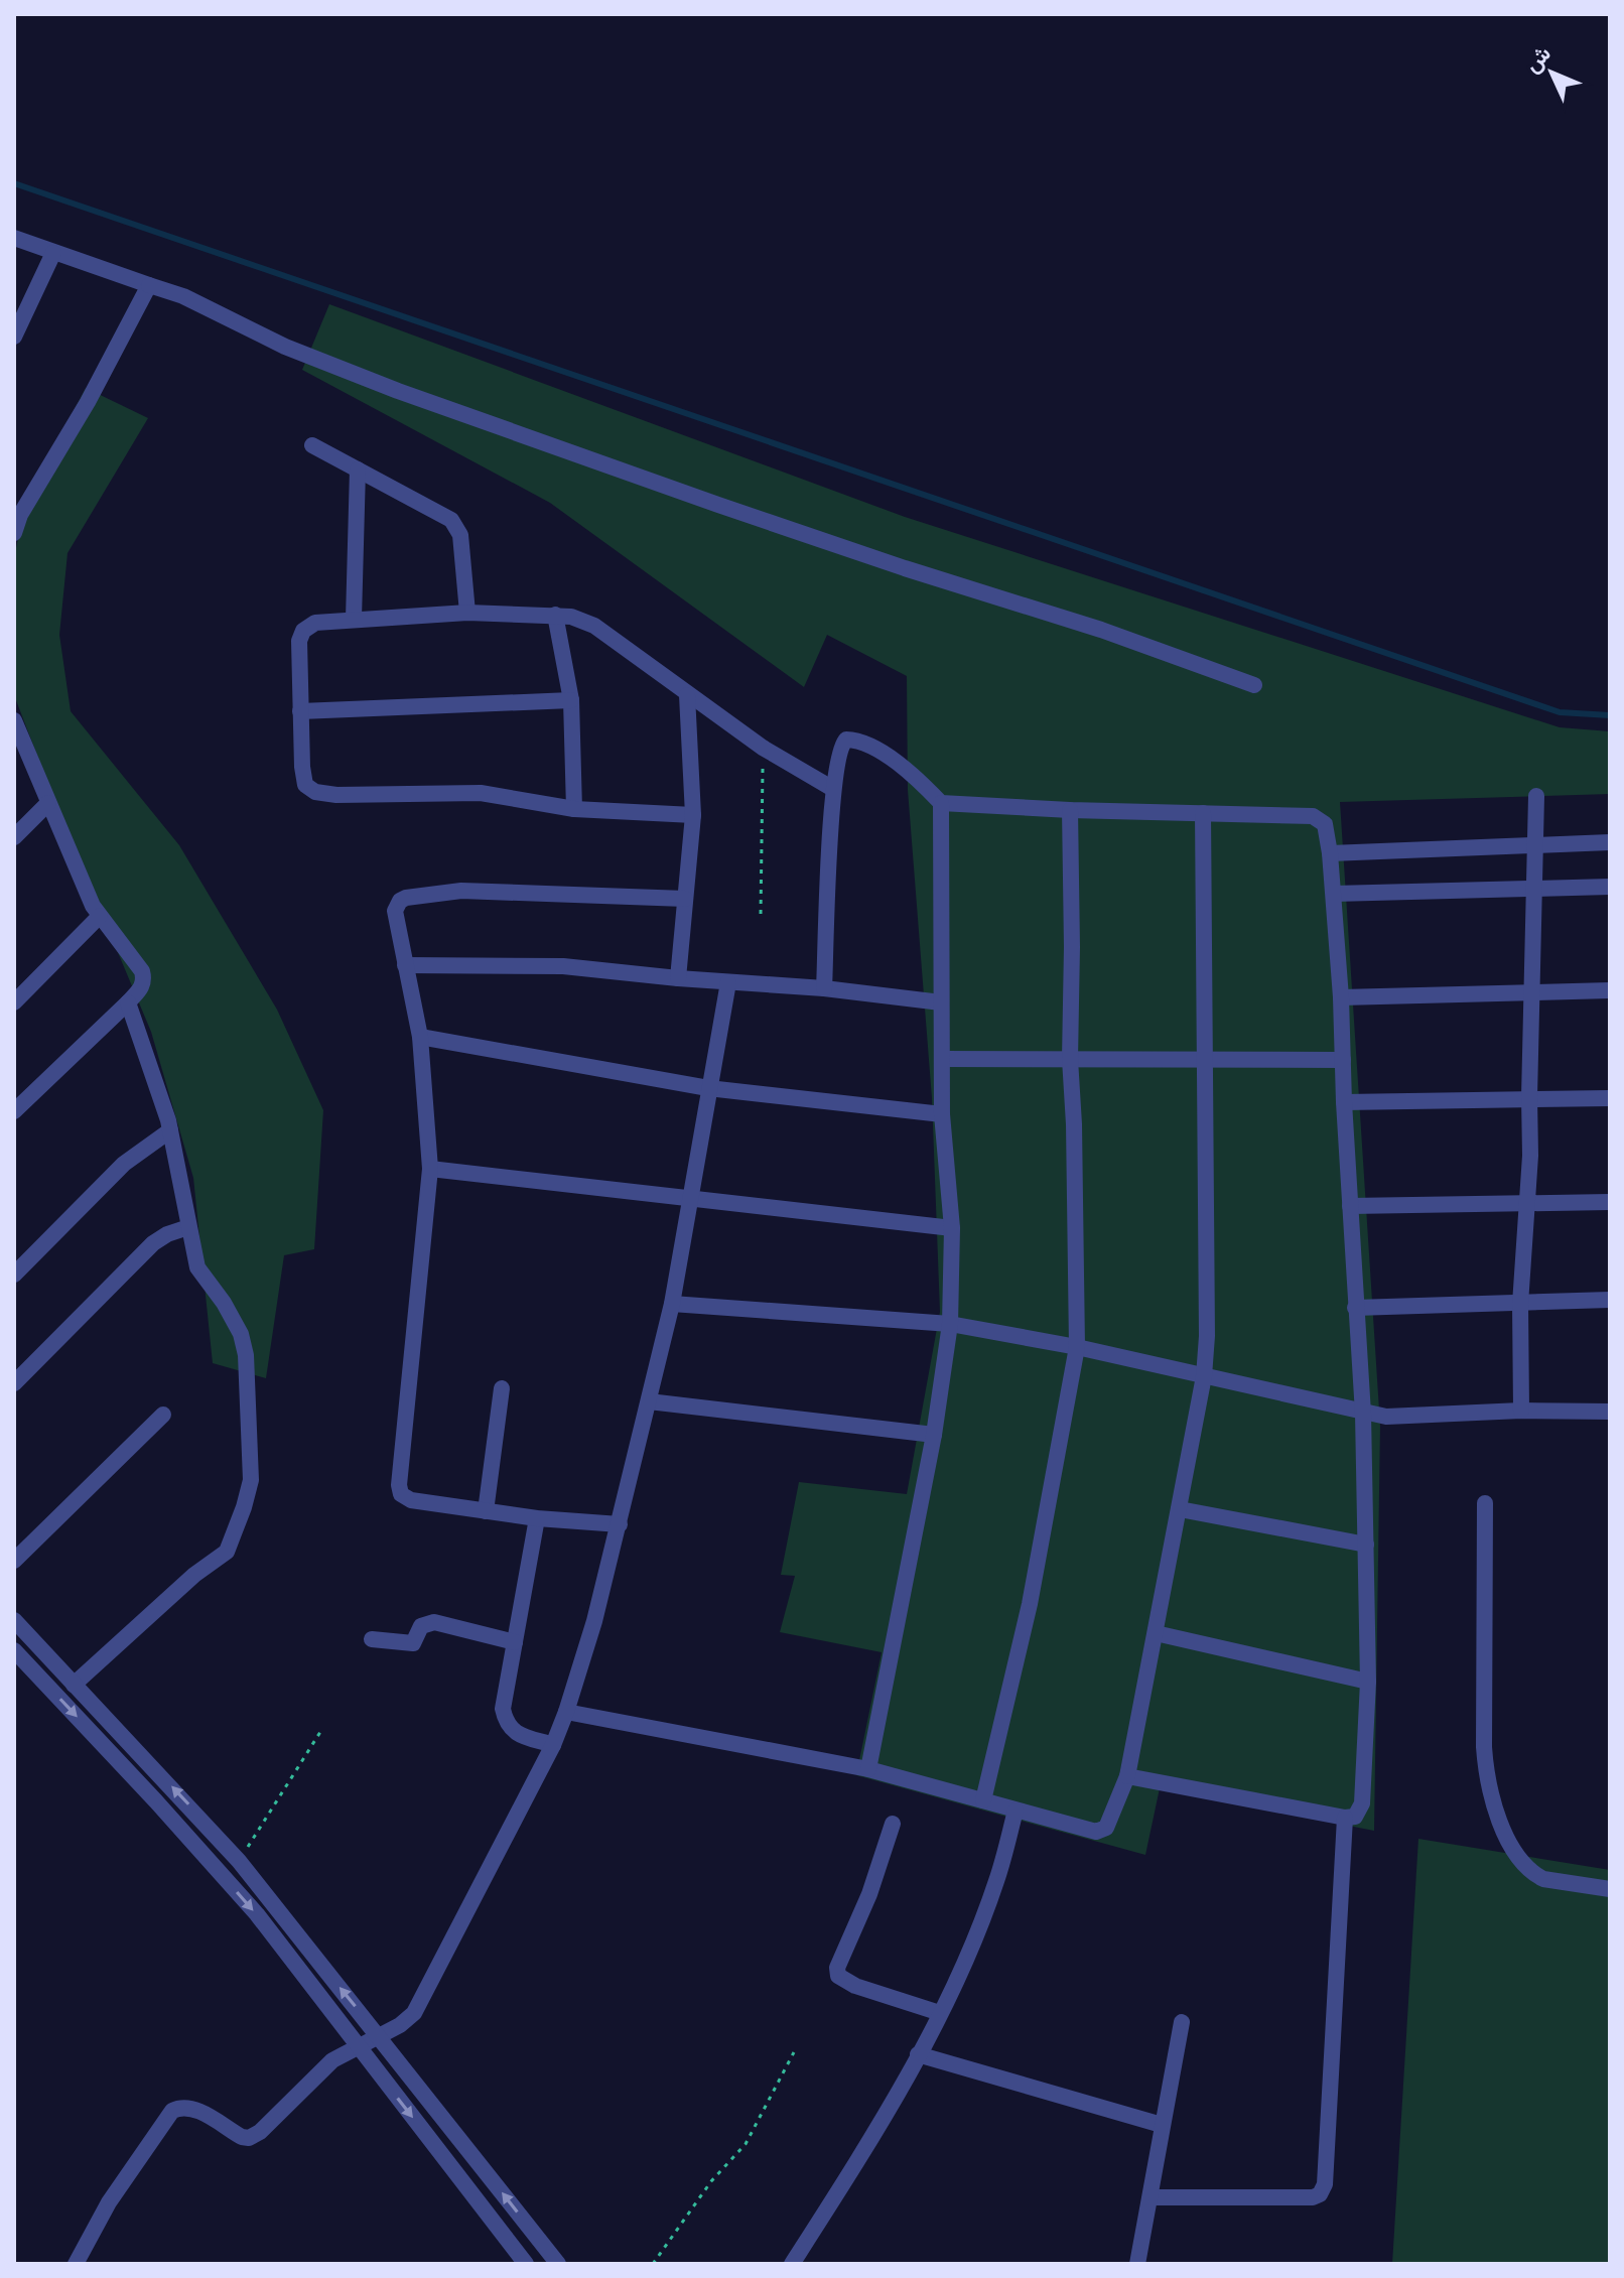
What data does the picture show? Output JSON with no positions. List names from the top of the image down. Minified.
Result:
{"north":"top left"}
